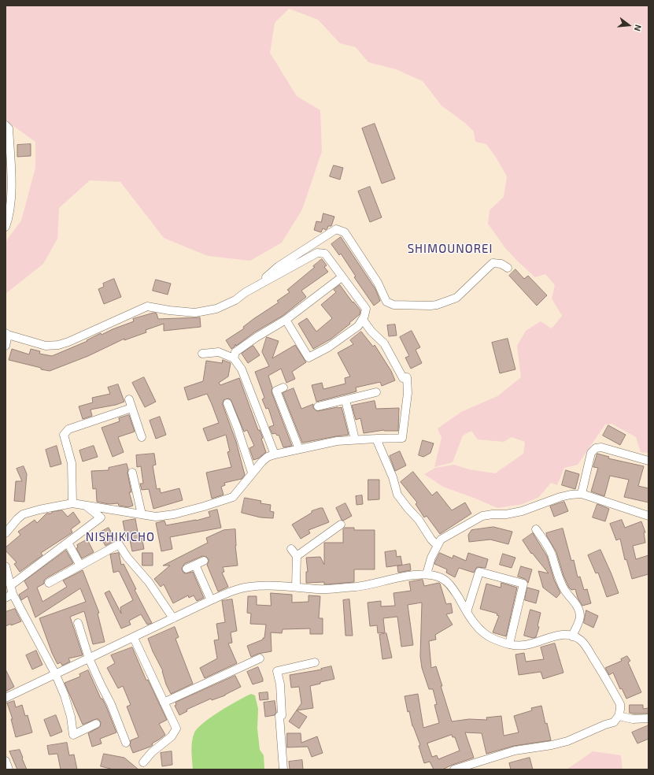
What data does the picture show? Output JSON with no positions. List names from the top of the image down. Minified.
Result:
{"districts":["SHIMOUNOREI","NISHIKICHO"],"north":"right"}
